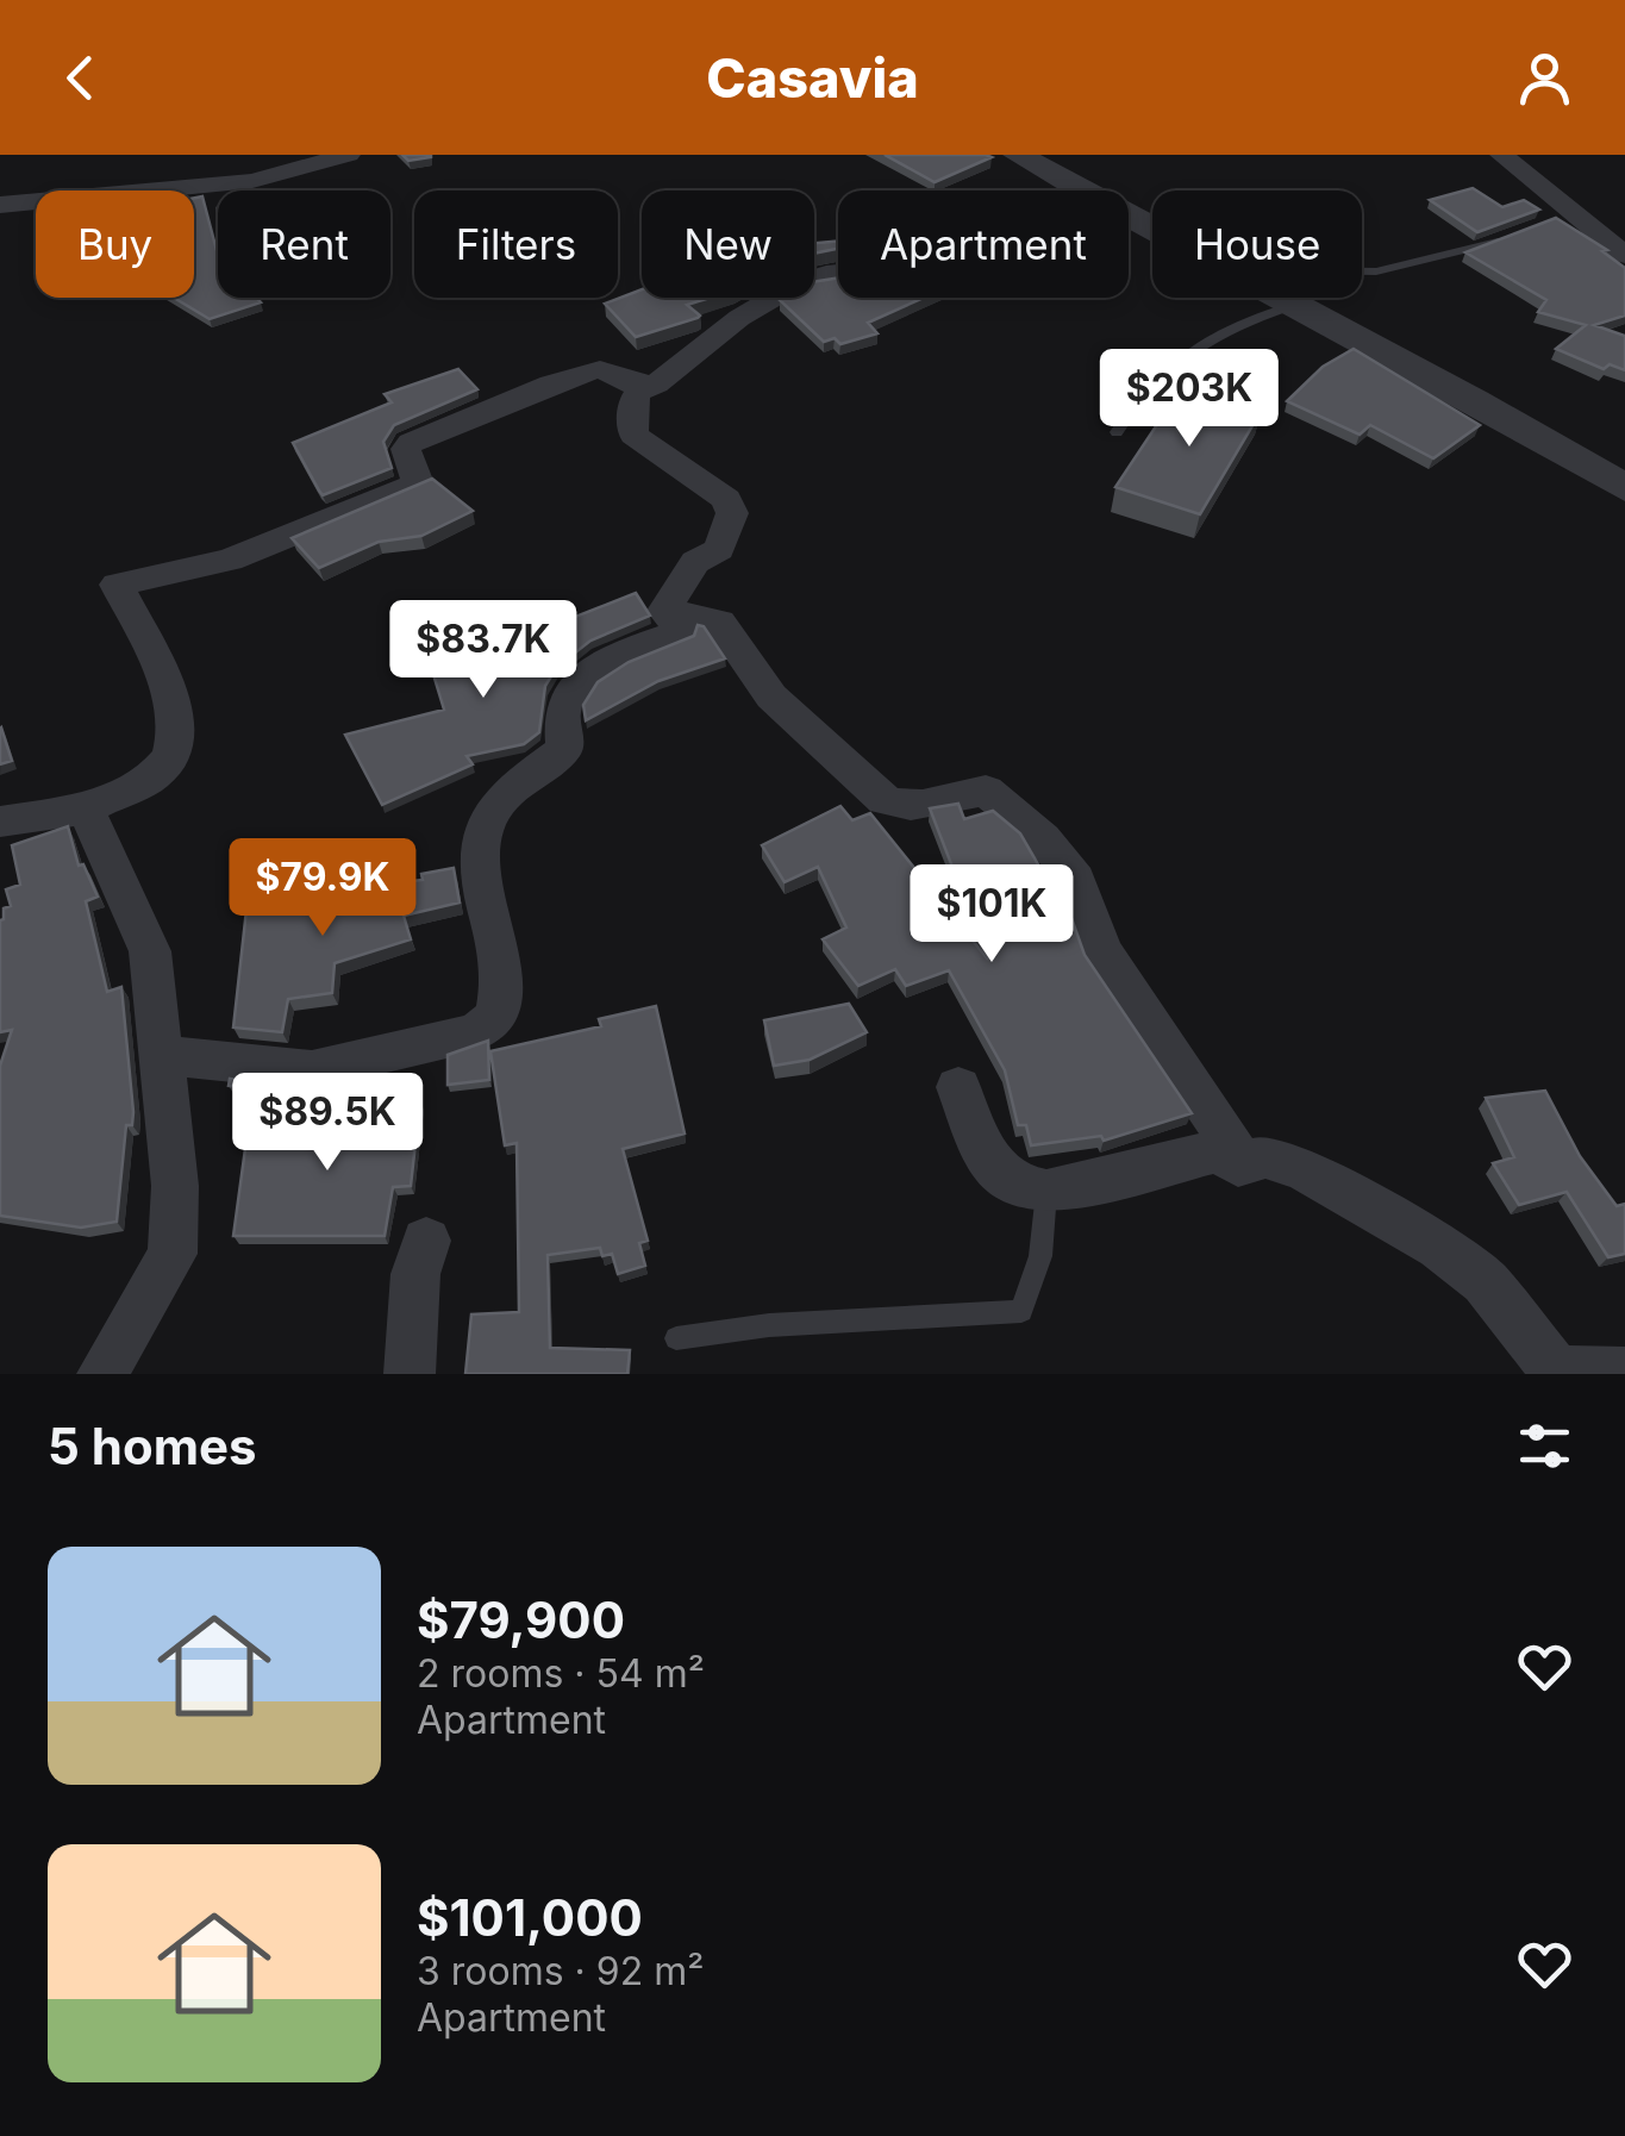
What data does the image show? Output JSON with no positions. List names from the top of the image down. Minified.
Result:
{"page":{"header":"Casavia","chip":["Buy","Rent","Filters","New","Apartment","House"],"price":["$203K","$83.7K","$79.9K","$101K","$89.5K"],"heading":"5 homes","list":[{"name":"$79,900","note":"2 rooms · 54 m² · Apartment"},{"name":"$101,000","note":"3 rooms · 92 m² · Apartment"}]}}
